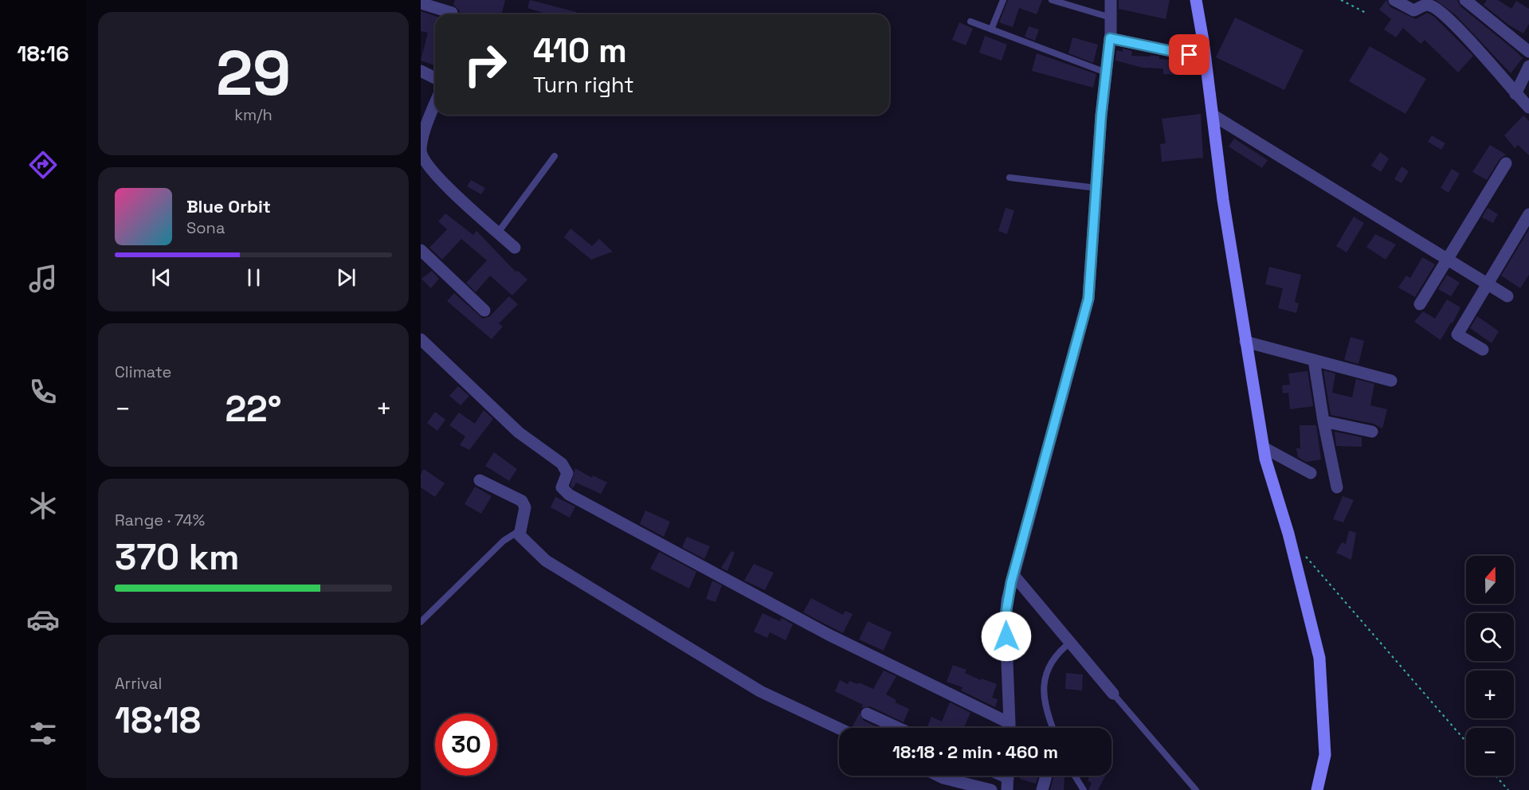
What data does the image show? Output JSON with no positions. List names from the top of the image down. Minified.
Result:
{"north":"top","page":{"tabs":"18:16","tile":[["29","km/h"],"Climate",["Range · 74%","370 km"],["Arrival","18:18"]],"turn":["410 m","Turn right"],"song":["Blue Orbit","Sona"],"heat":["−","22°","+"],"map_buttons":["+","−"],"limit":"30","trip":"18:18 · 2 min · 460 m"}}
